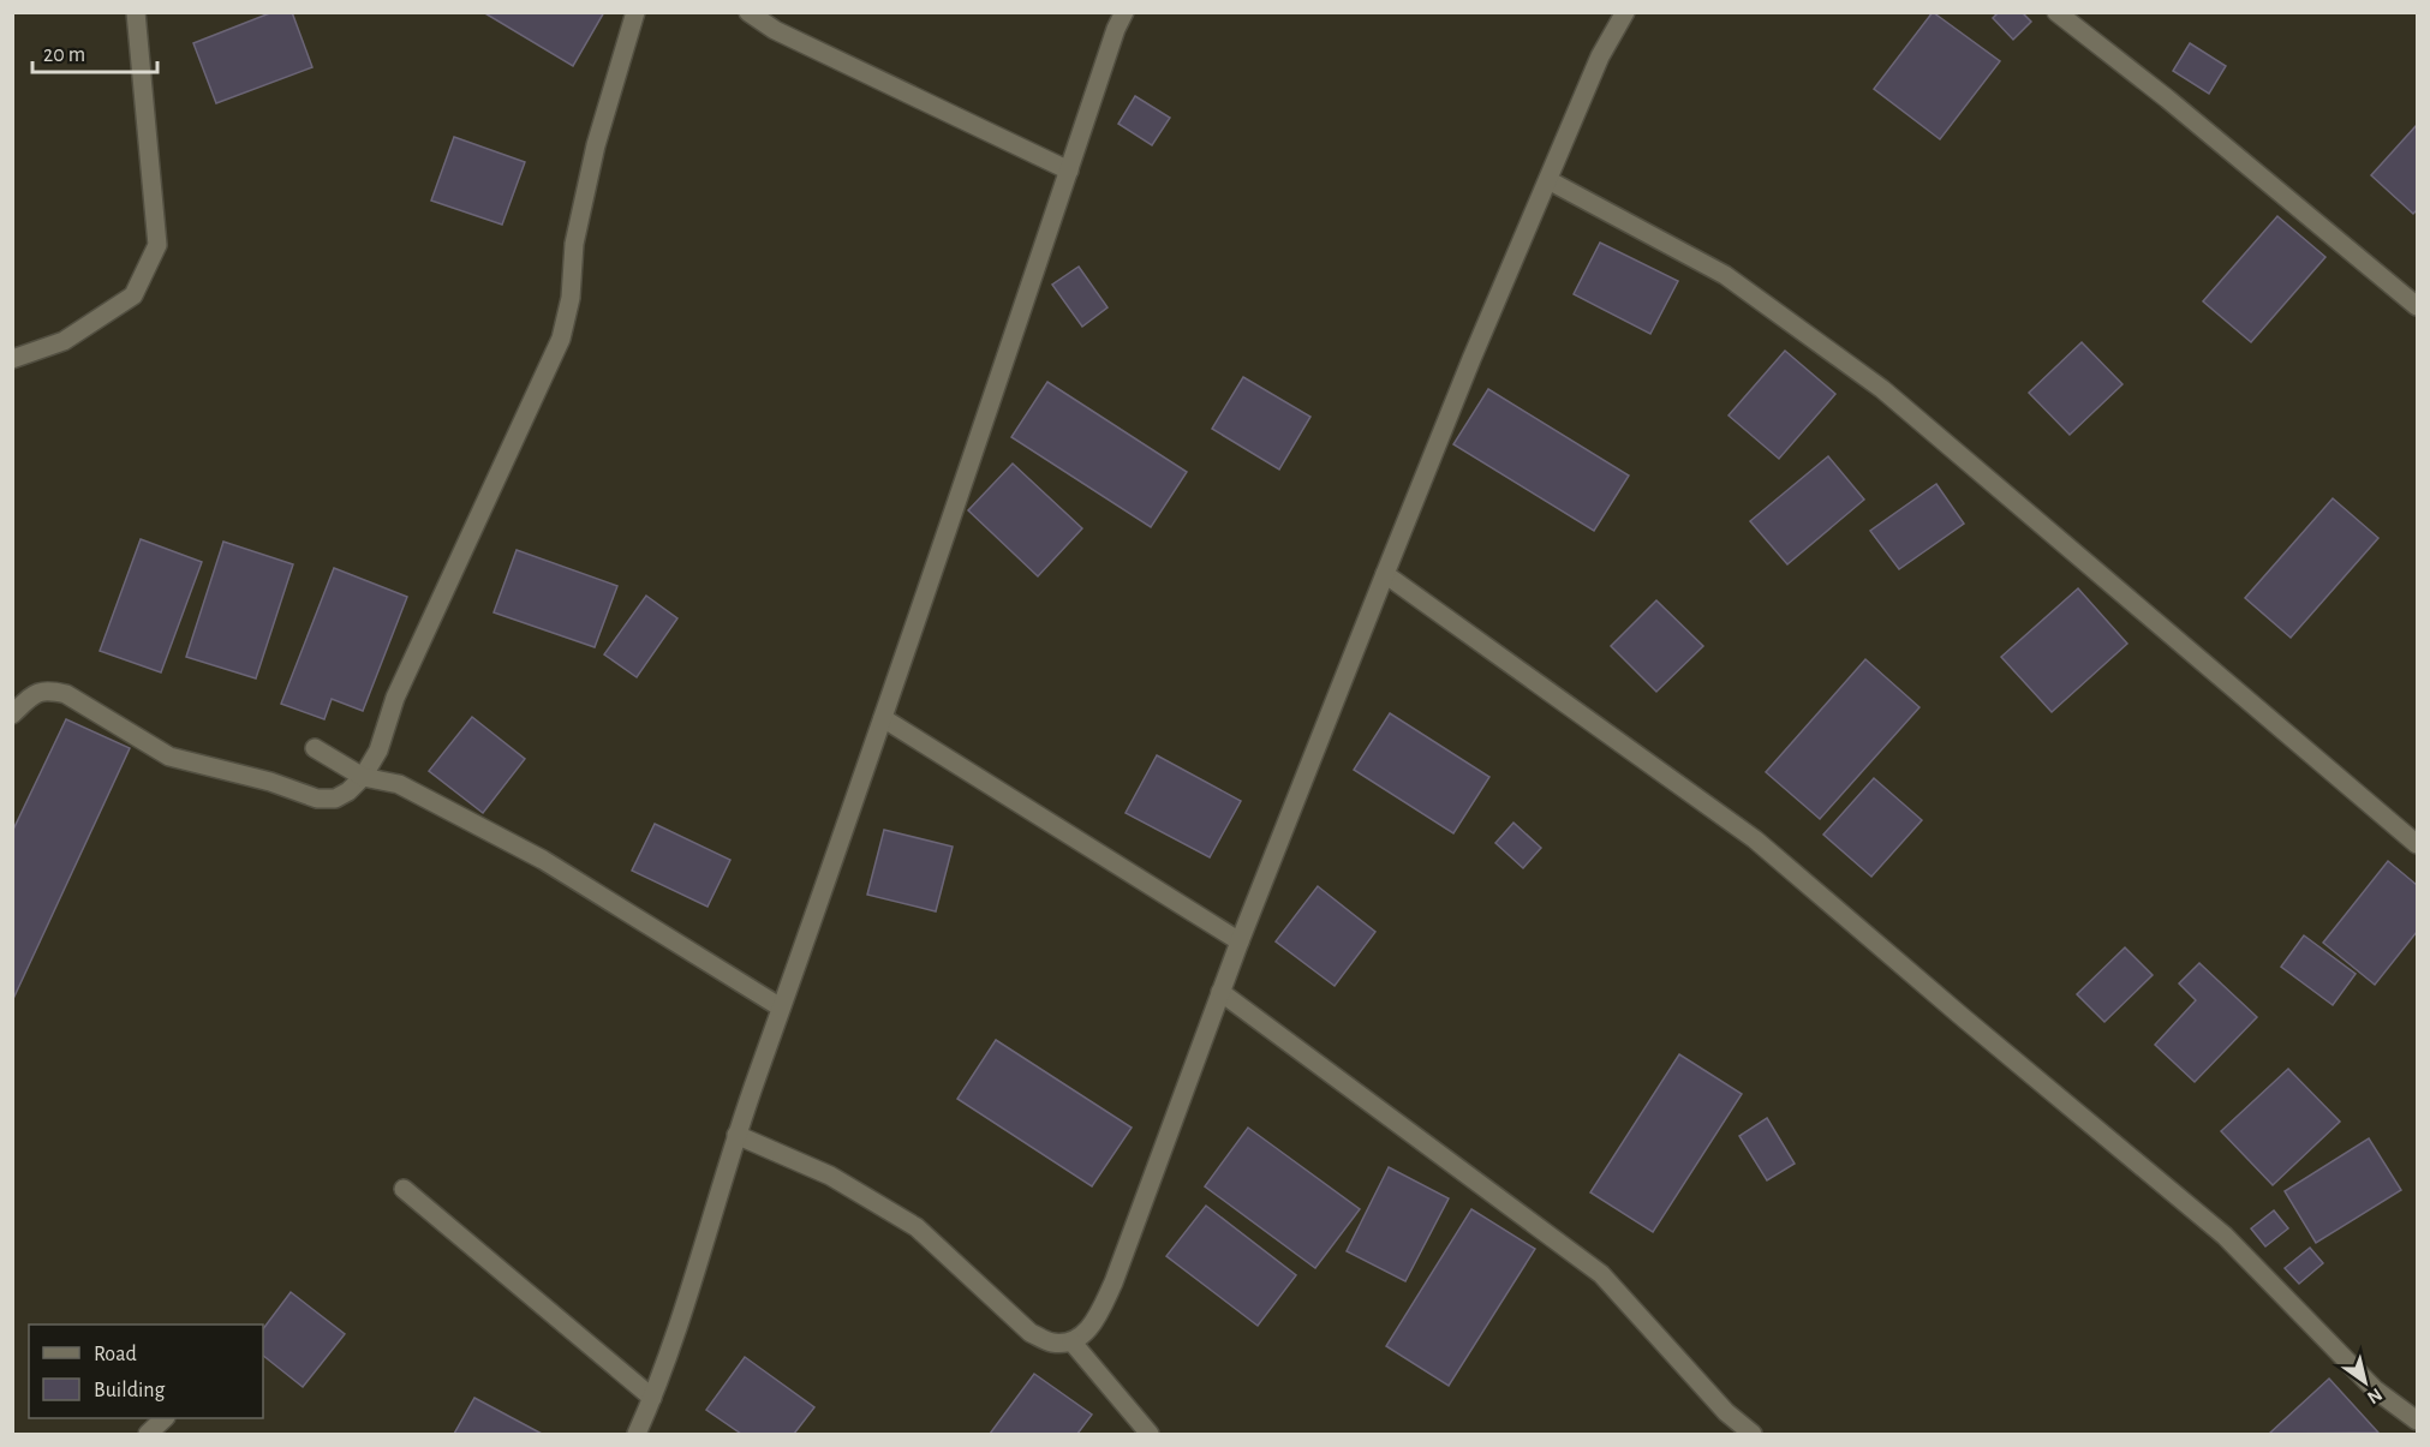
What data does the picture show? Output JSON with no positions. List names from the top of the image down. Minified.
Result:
{"legend":["Road","Building"],"scale_bar":"20 m","north":"bottom right"}
